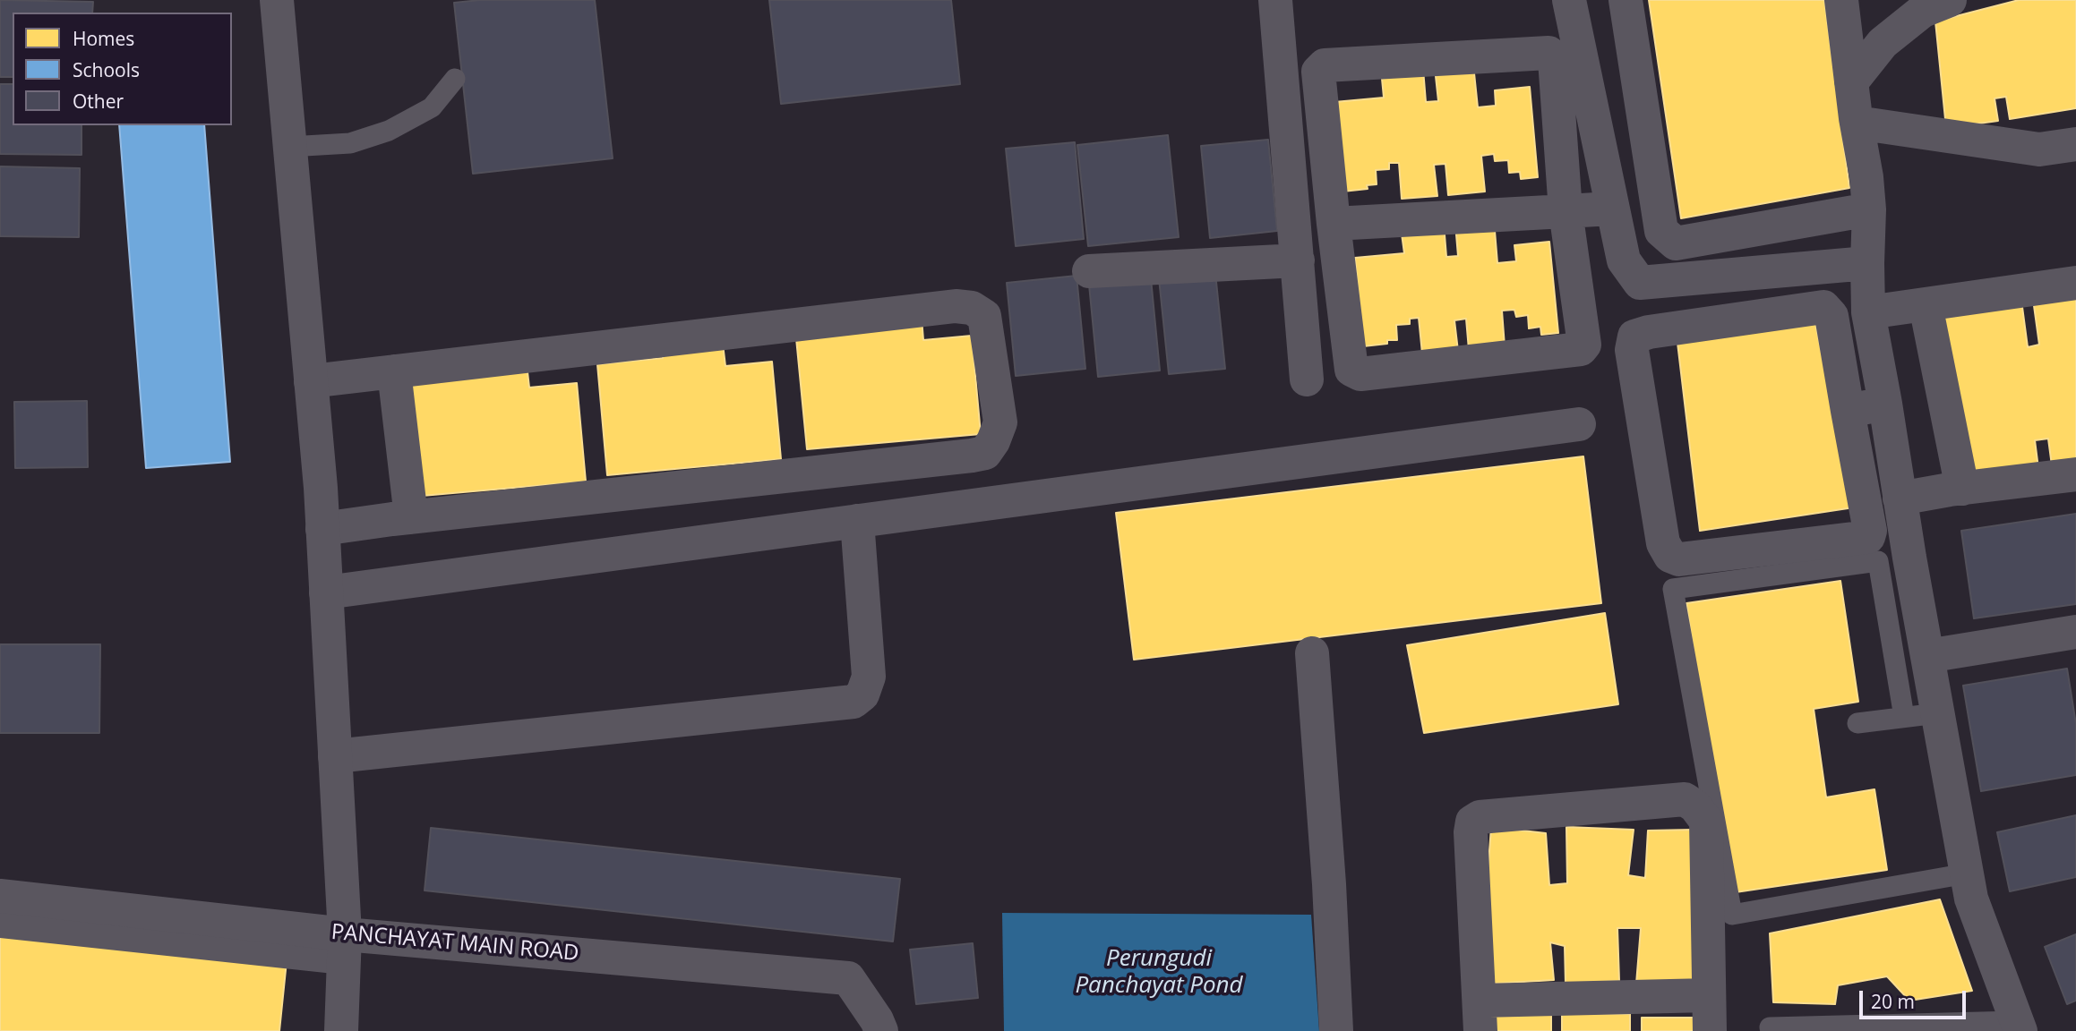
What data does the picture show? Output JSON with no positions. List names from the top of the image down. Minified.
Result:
{"streets":{"street":["PANCHAYAT MAIN ROAD"]},"water":["Perungudi Panchayat Pond"],"legend":["Homes","Schools","Other"],"scale_bar":"20 m"}
